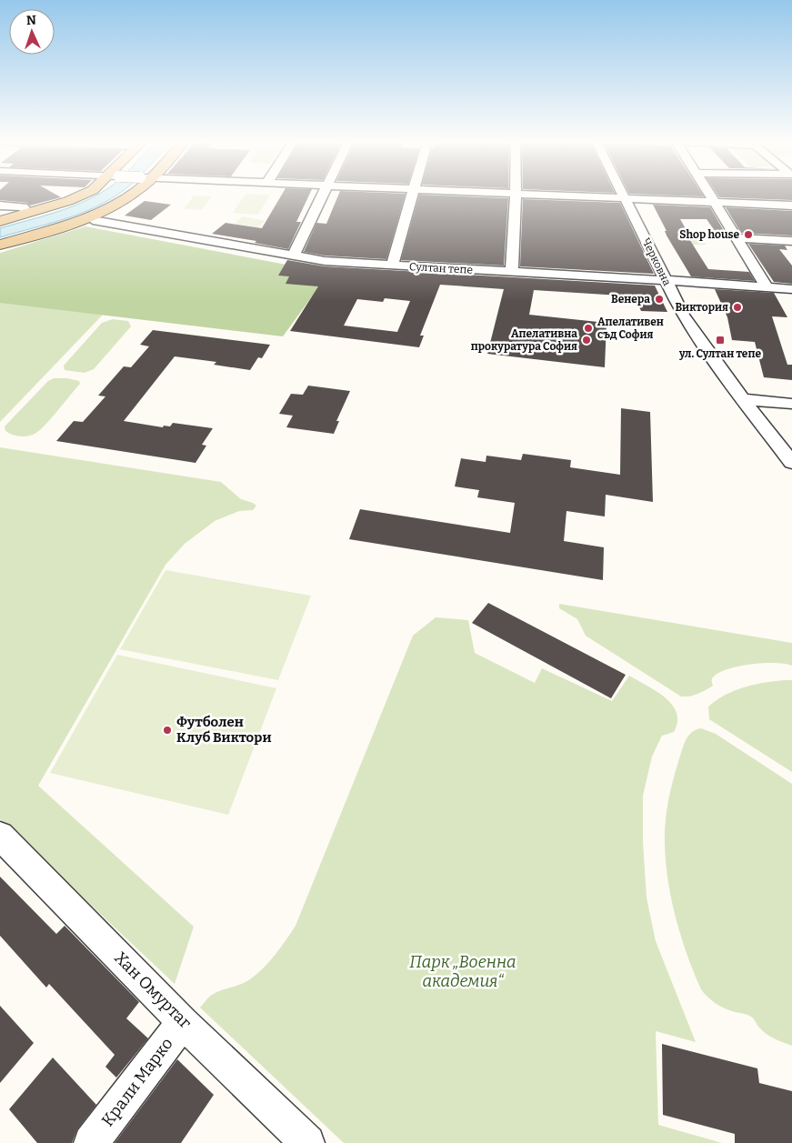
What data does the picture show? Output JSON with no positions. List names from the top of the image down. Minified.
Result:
{"streets":{"street":["Черковна","Султан тепе","Хан Омуртаг","Крали Марко"]},"crossings":[["Черковна","Султан тепе"],["Хан Омуртаг","Крали Марко"]],"parks":["Парк „Военна академия“"],"places":{"other":["Shop house","Венера","Виктория","Апелативен съд София","Апелативна прокуратура София","Футболен Клуб Виктори"],"transit":["ул. Султан тепе"]},"north":"top"}
